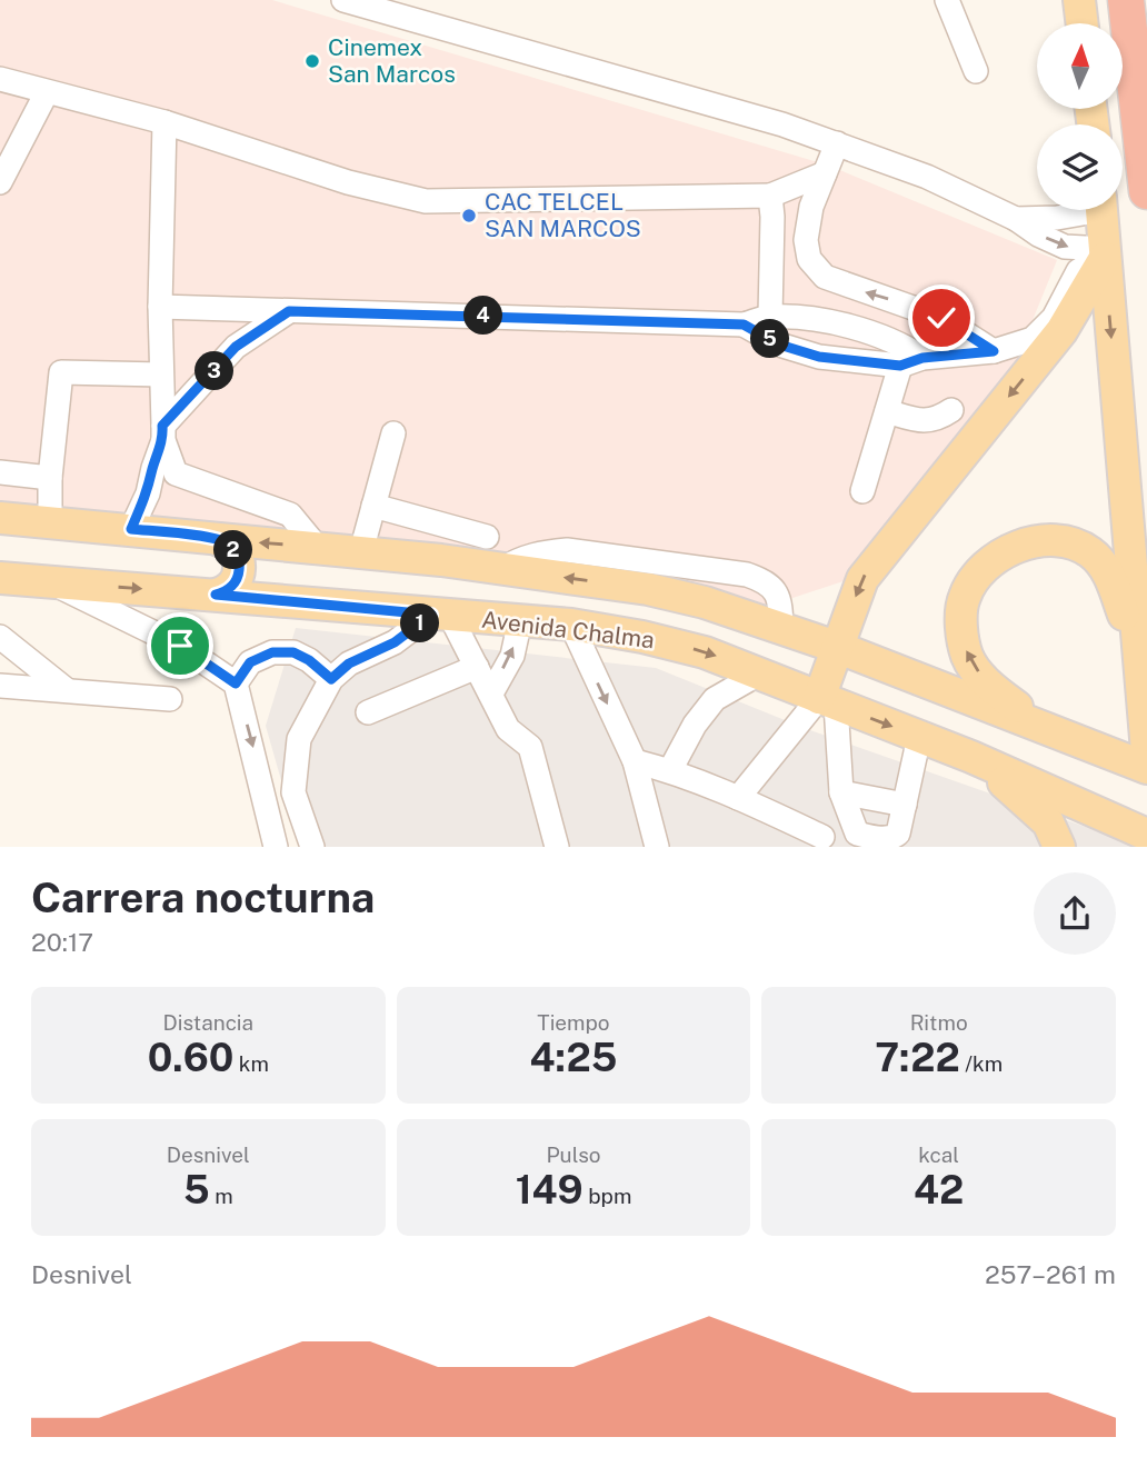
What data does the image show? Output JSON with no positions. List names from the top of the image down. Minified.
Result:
{"streets":{"main road":["Avenida Chalma"]},"places":["Cinemex San Marcos","CAC TELCEL SAN MARCOS"],"north":"top","page":{"pins":["4","5","3","2","1"],"heading":["Carrera nocturna","20:17"],"stats":[["Distancia","0.60 km"],["Tiempo","4:25"],["Ritmo","7:22 /km"],["Desnivel","5 m"],["Pulso","149 bpm"],["kcal","42"]],"chart":["Desnivel","257–261 m"]}}
